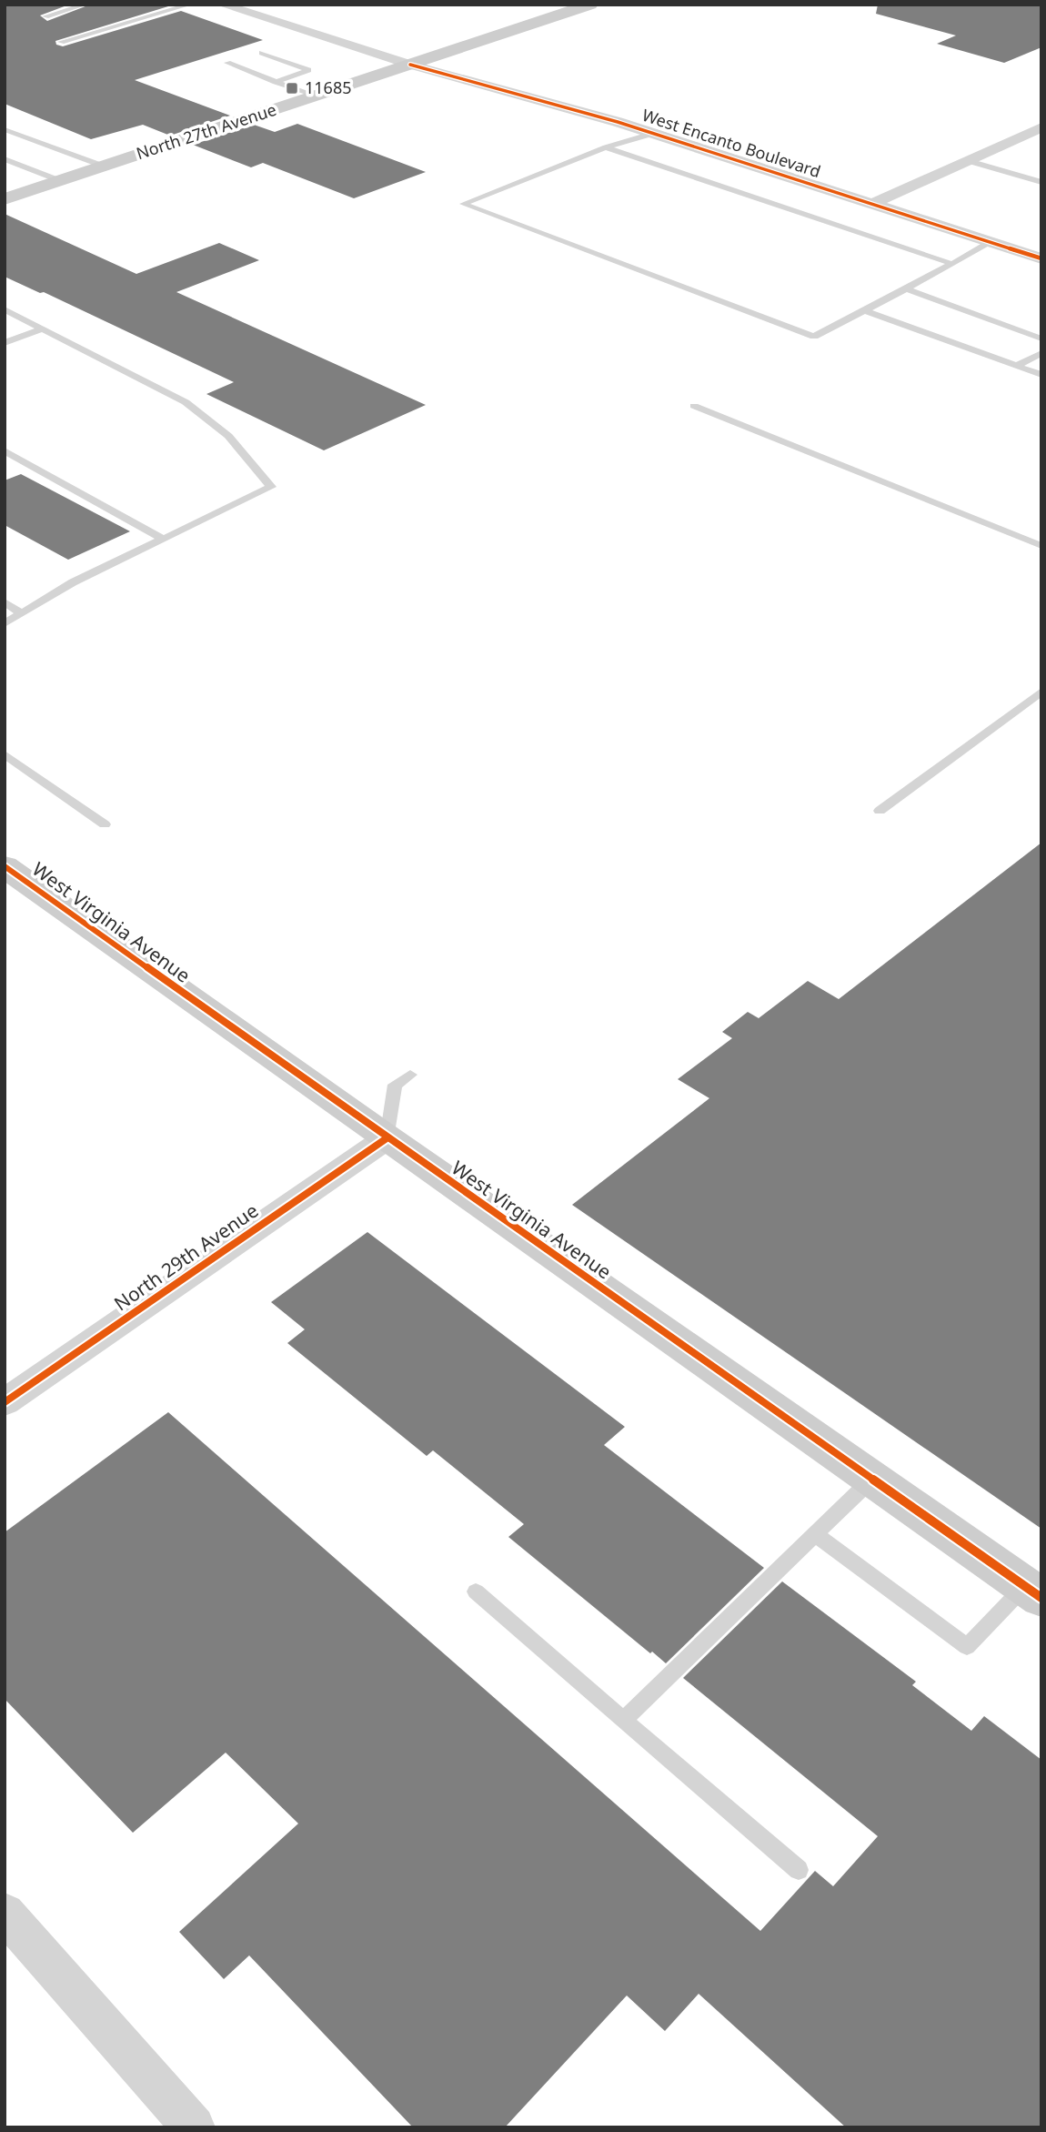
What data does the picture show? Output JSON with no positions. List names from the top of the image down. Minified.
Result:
{"streets":{"main road":["North 27th Avenue","West Virginia Avenue"],"street":["West Encanto Boulevard","North 29th Avenue"]},"crossings":[["North 27th Avenue","West Encanto Boulevard"],["West Virginia Avenue","North 29th Avenue"]],"places":{"transit":["11685"]}}
